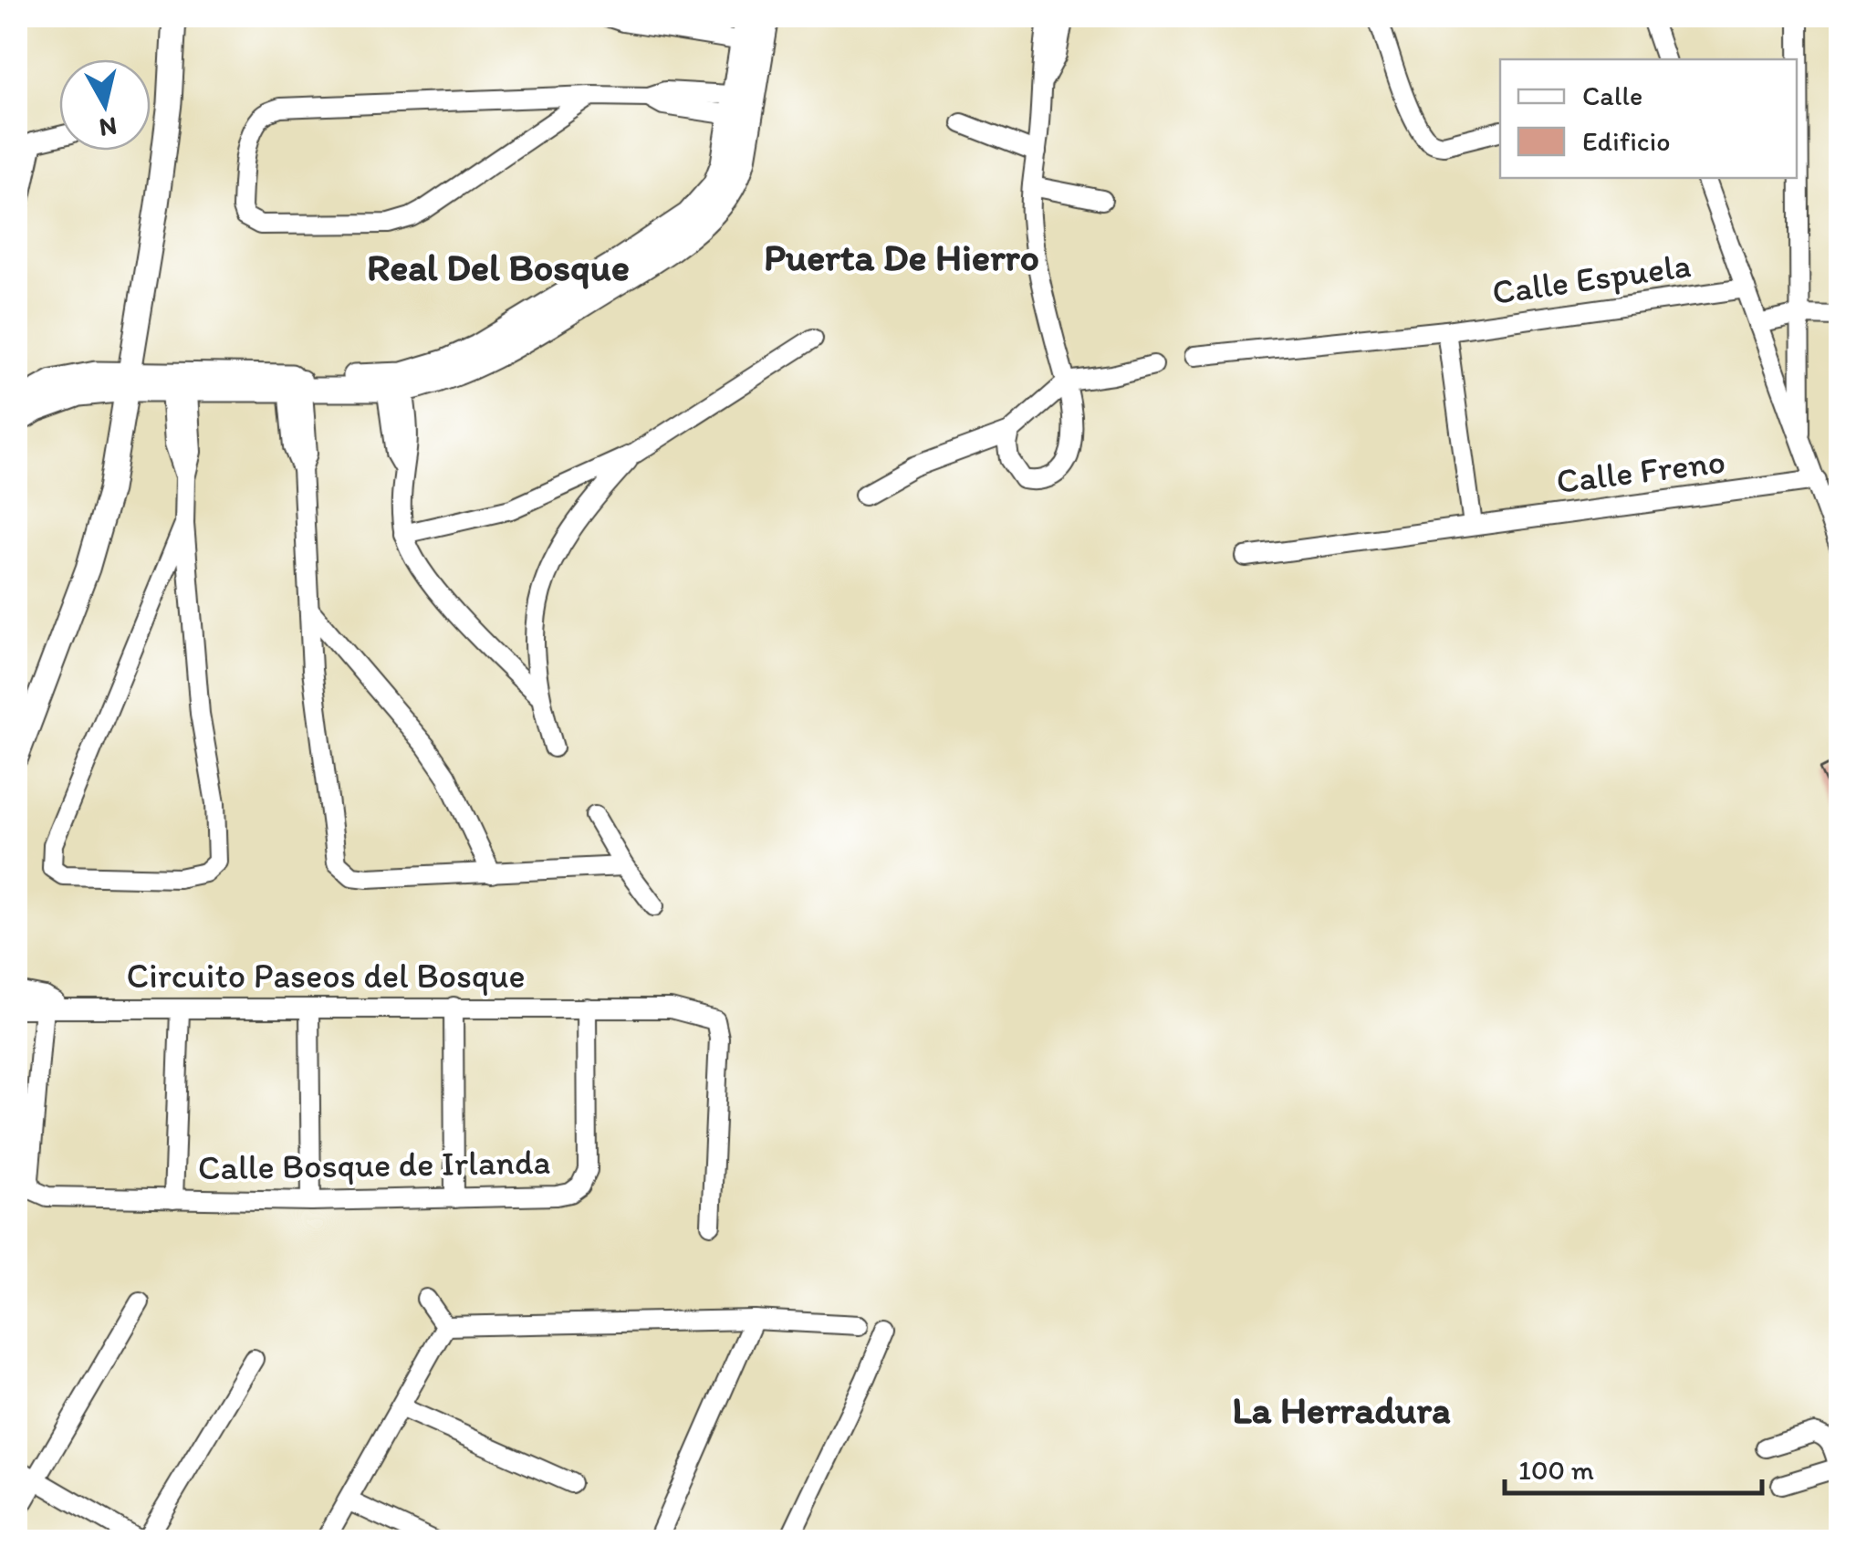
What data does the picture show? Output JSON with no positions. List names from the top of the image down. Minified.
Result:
{"streets":{"street":["Calle Espuela","Calle Freno","Circuito Paseos del Bosque","Calle Bosque de Irlanda"]},"crossings":[["Circuito Paseos del Bosque","Calle Bosque de Irlanda"]],"districts":["Puerta De Hierro","Real Del Bosque","La Herradura"],"legend":["Calle","Edificio"],"scale_bar":"100 m","north":"bottom"}
